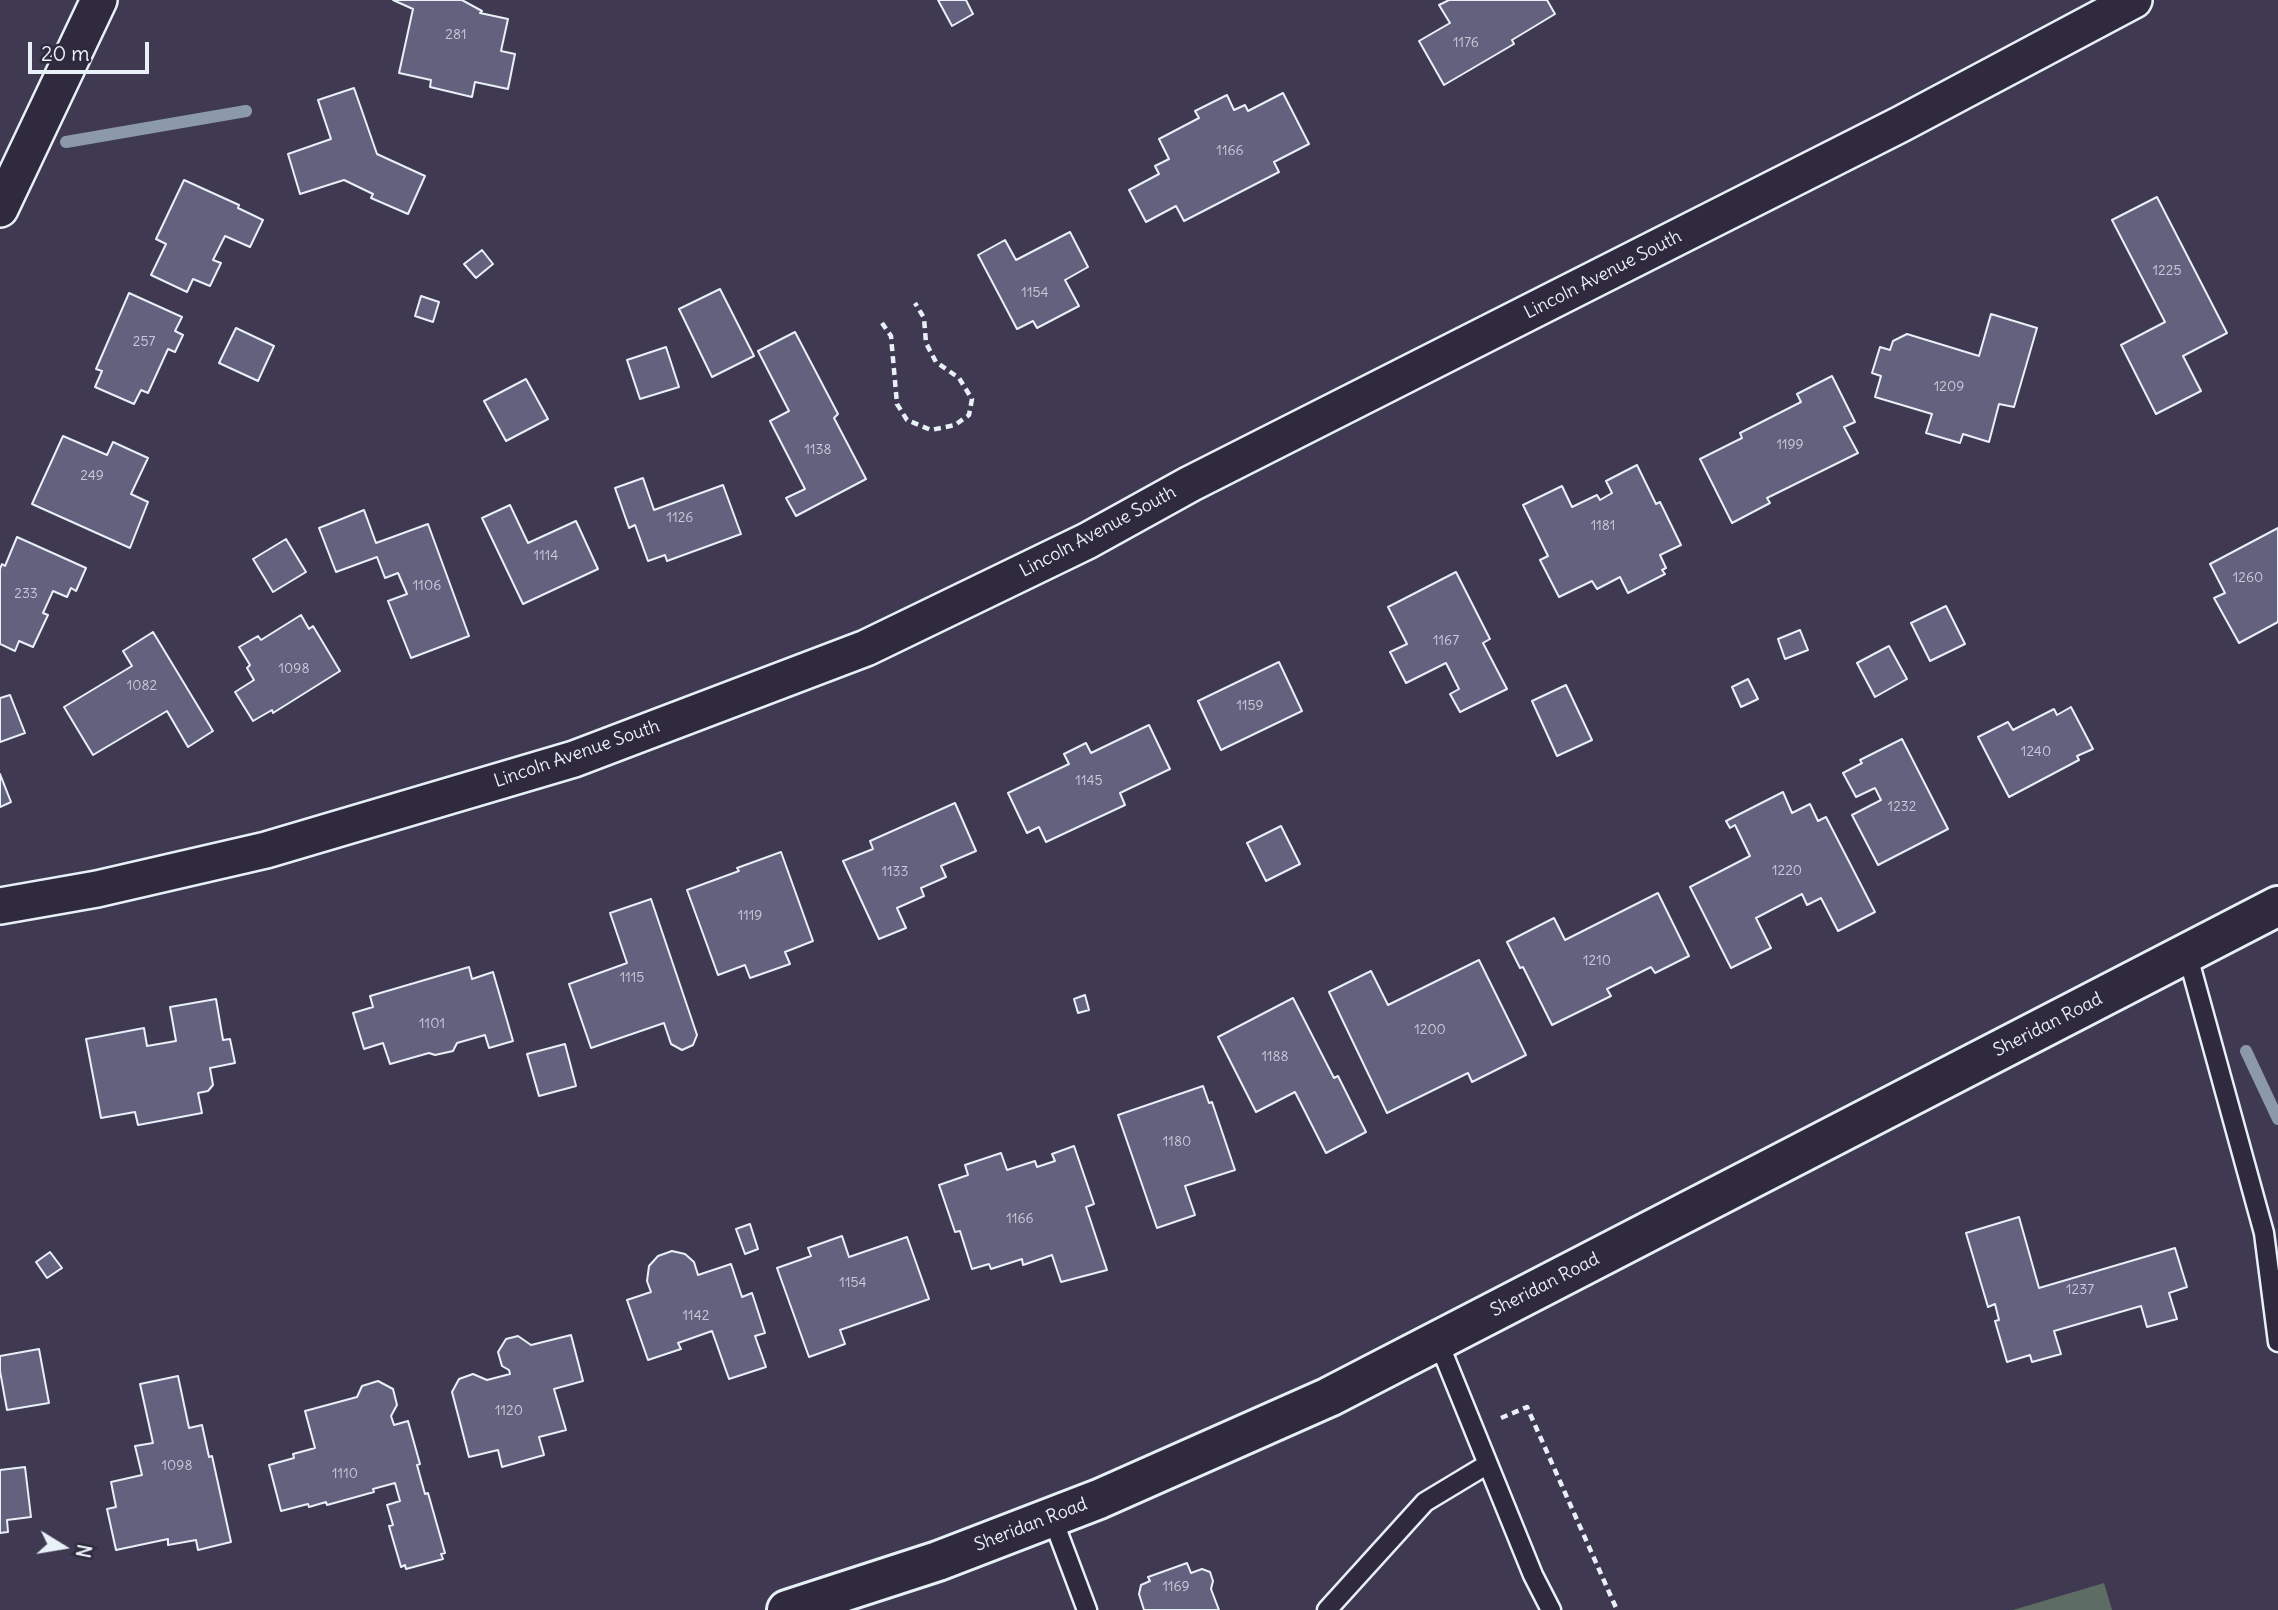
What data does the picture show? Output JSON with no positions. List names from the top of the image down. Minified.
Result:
{"streets":{"street":["Lincoln Avenue South","Sheridan Road"]},"house_numbers":["281","1176","1166","1225","1154","257","1209","1199","1138","249","1126","1181","1114","1260","1106","233","1167","1098","1082","1159","1240","1145","1232","1220","1133","1119","1210","1115","1101","1200","1188","1180","1166","1154","1237","1142","1120","1098","1110","1169"],"scale_bar":"20 m","north":"right"}
